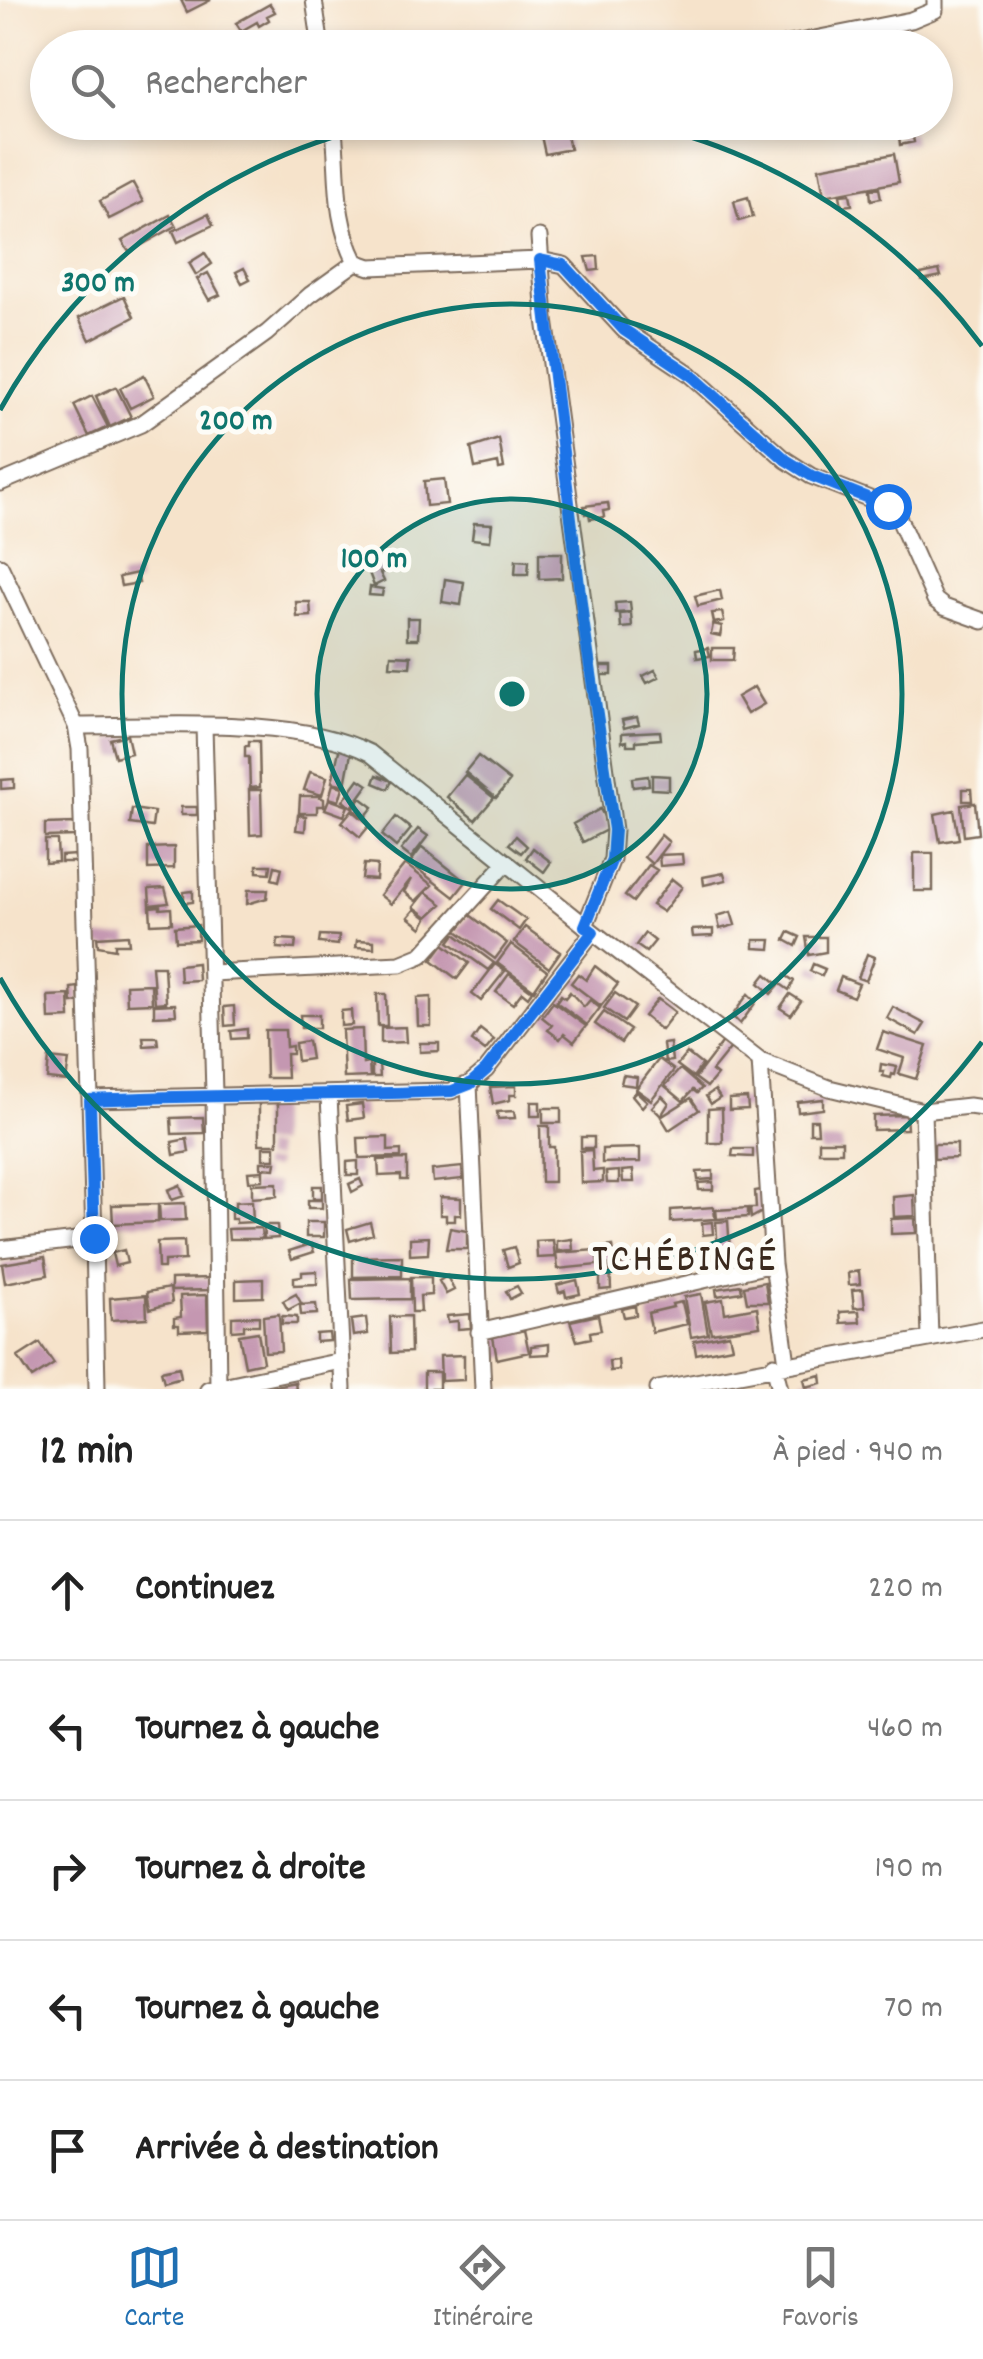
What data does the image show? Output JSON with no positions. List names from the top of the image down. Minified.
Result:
{"districts":["TCHÉBINGÉ"],"page":{"search":"Rechercher","heading":["12 min","À pied · 940 m"],"list":[["Continuez","220 m"],["Tournez à gauche","460 m"],["Tournez à droite","190 m"],["Tournez à gauche","70 m"],"Arrivée à destination"],"nav":["Carte","Itinéraire","Favoris"]},"rings":["300 m","200 m","100 m"]}
